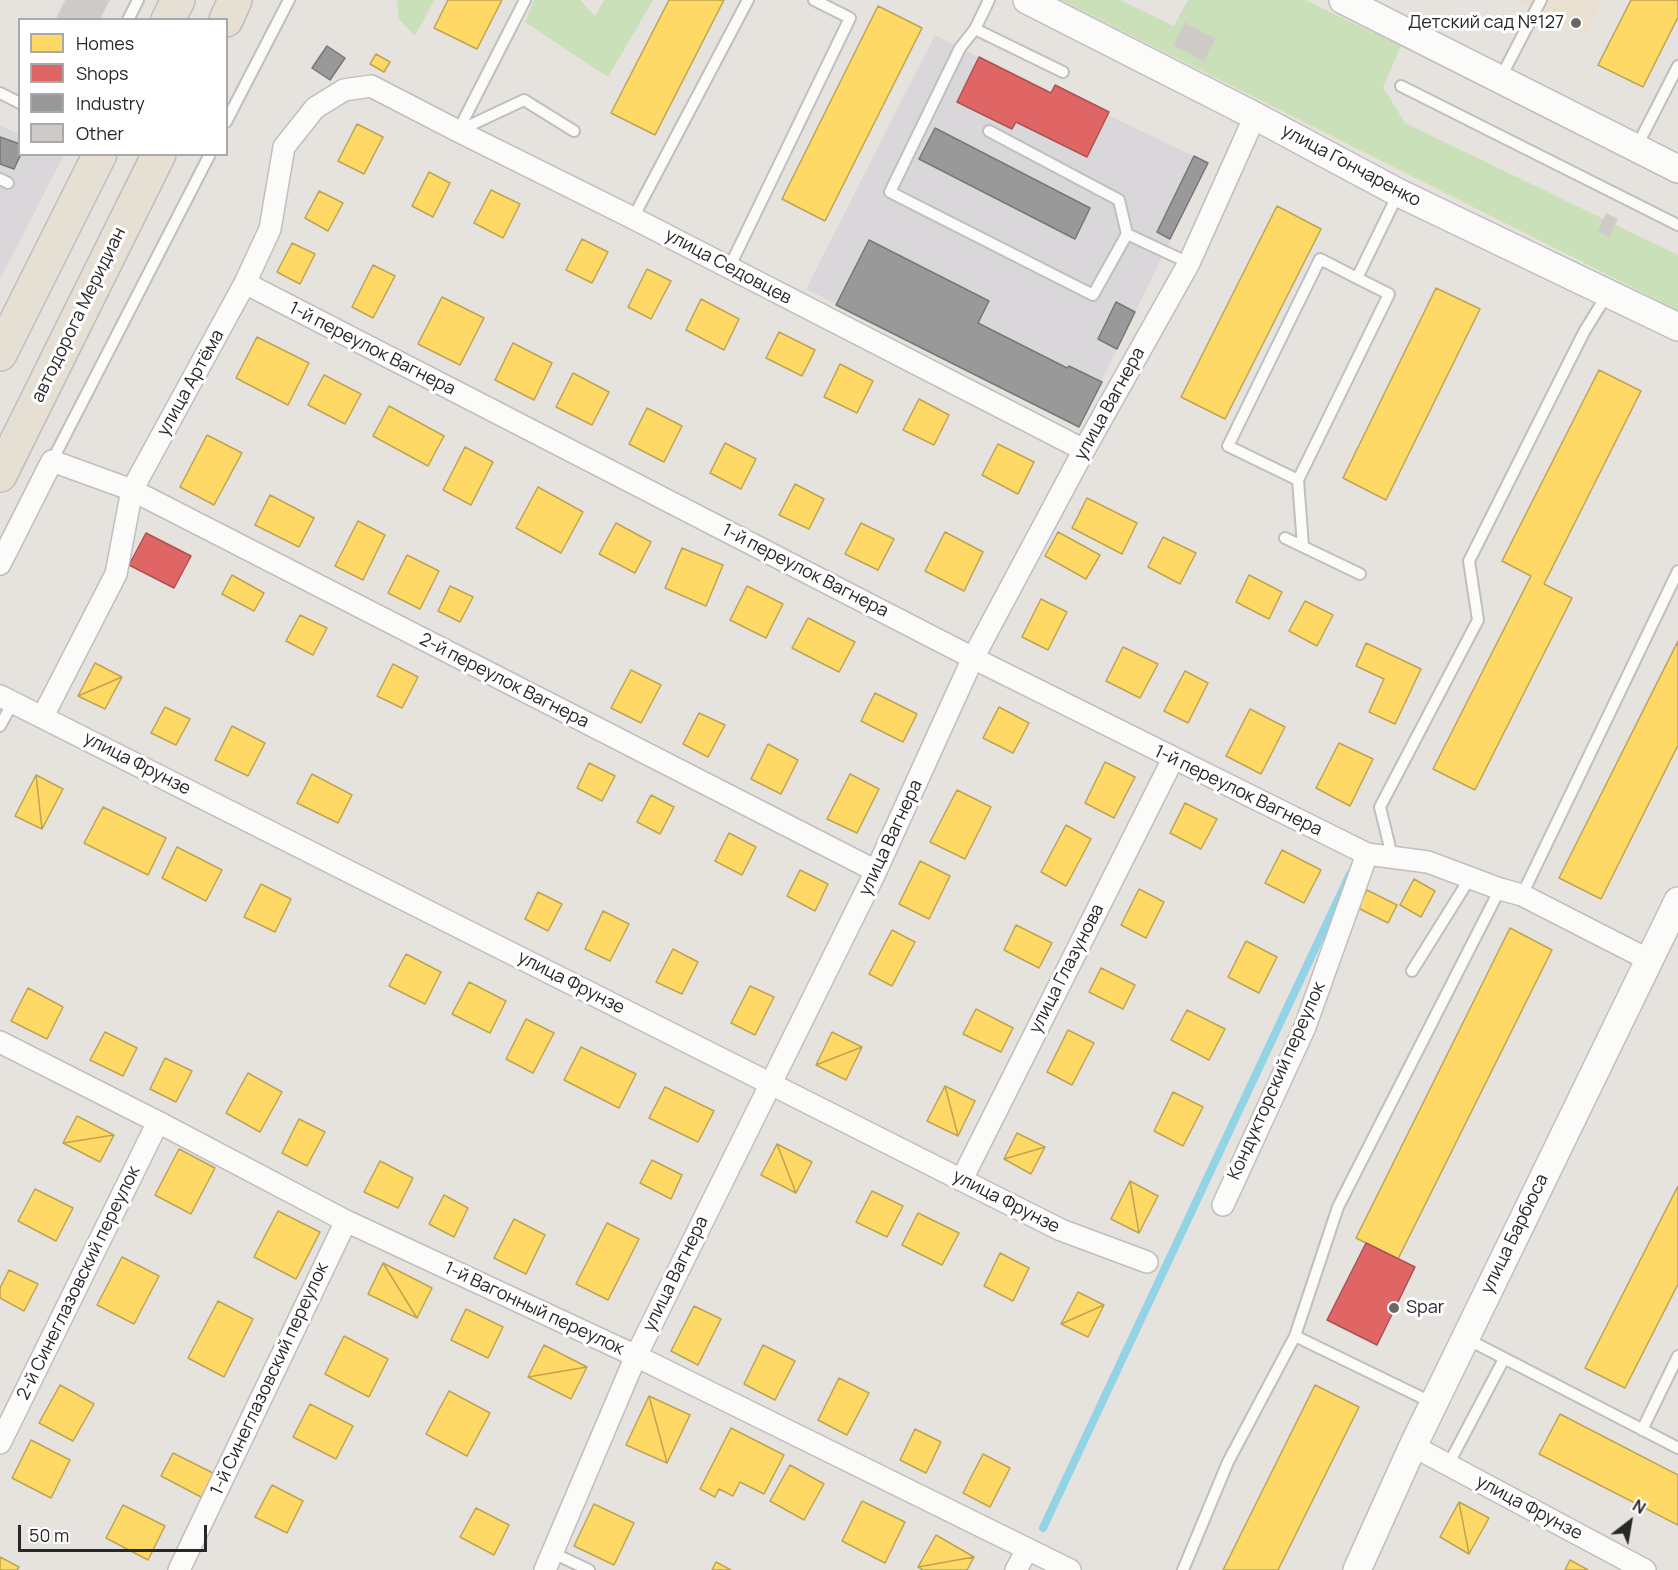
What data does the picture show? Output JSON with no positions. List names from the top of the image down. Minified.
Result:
{"streets":{"main road":["автодорога Меридиан"],"street":["улица Гончаренко","улица Седовцев","1-й переулок Вагнера","улица Артёма","улица Вагнера","2-й переулок Вагнера","улица Фрунзе","улица Глазунова","Кондукторский переулок","улица Барбюса","2-й Синеглазовский переулок","1-й Вагонный переулок","1-й Синеглазовский переулок"]},"crossings":[["улица Гончаренко","улица Вагнера"],["улица Седовцев","улица Артёма"],["улица Седовцев","улица Вагнера"],["1-й переулок Вагнера","улица Артёма"],["1-й переулок Вагнера","улица Вагнера"],["1-й переулок Вагнера","улица Глазунова"],["1-й переулок Вагнера","Кондукторский переулок"],["улица Артёма","2-й переулок Вагнера"],["улица Артёма","улица Фрунзе"],["улица Вагнера","2-й переулок Вагнера"],["улица Вагнера","улица Фрунзе"],["улица Вагнера","1-й Вагонный переулок"],["улица Фрунзе","улица Глазунова"],["улица Фрунзе","улица Барбюса"],["2-й Синеглазовский переулок","1-й Вагонный переулок"],["1-й Вагонный переулок","1-й Синеглазовский переулок"]],"places":["Детский сад №127","Spar"],"legend":["Homes","Shops","Industry","Other"],"scale_bar":"50 m","north":"top right"}
